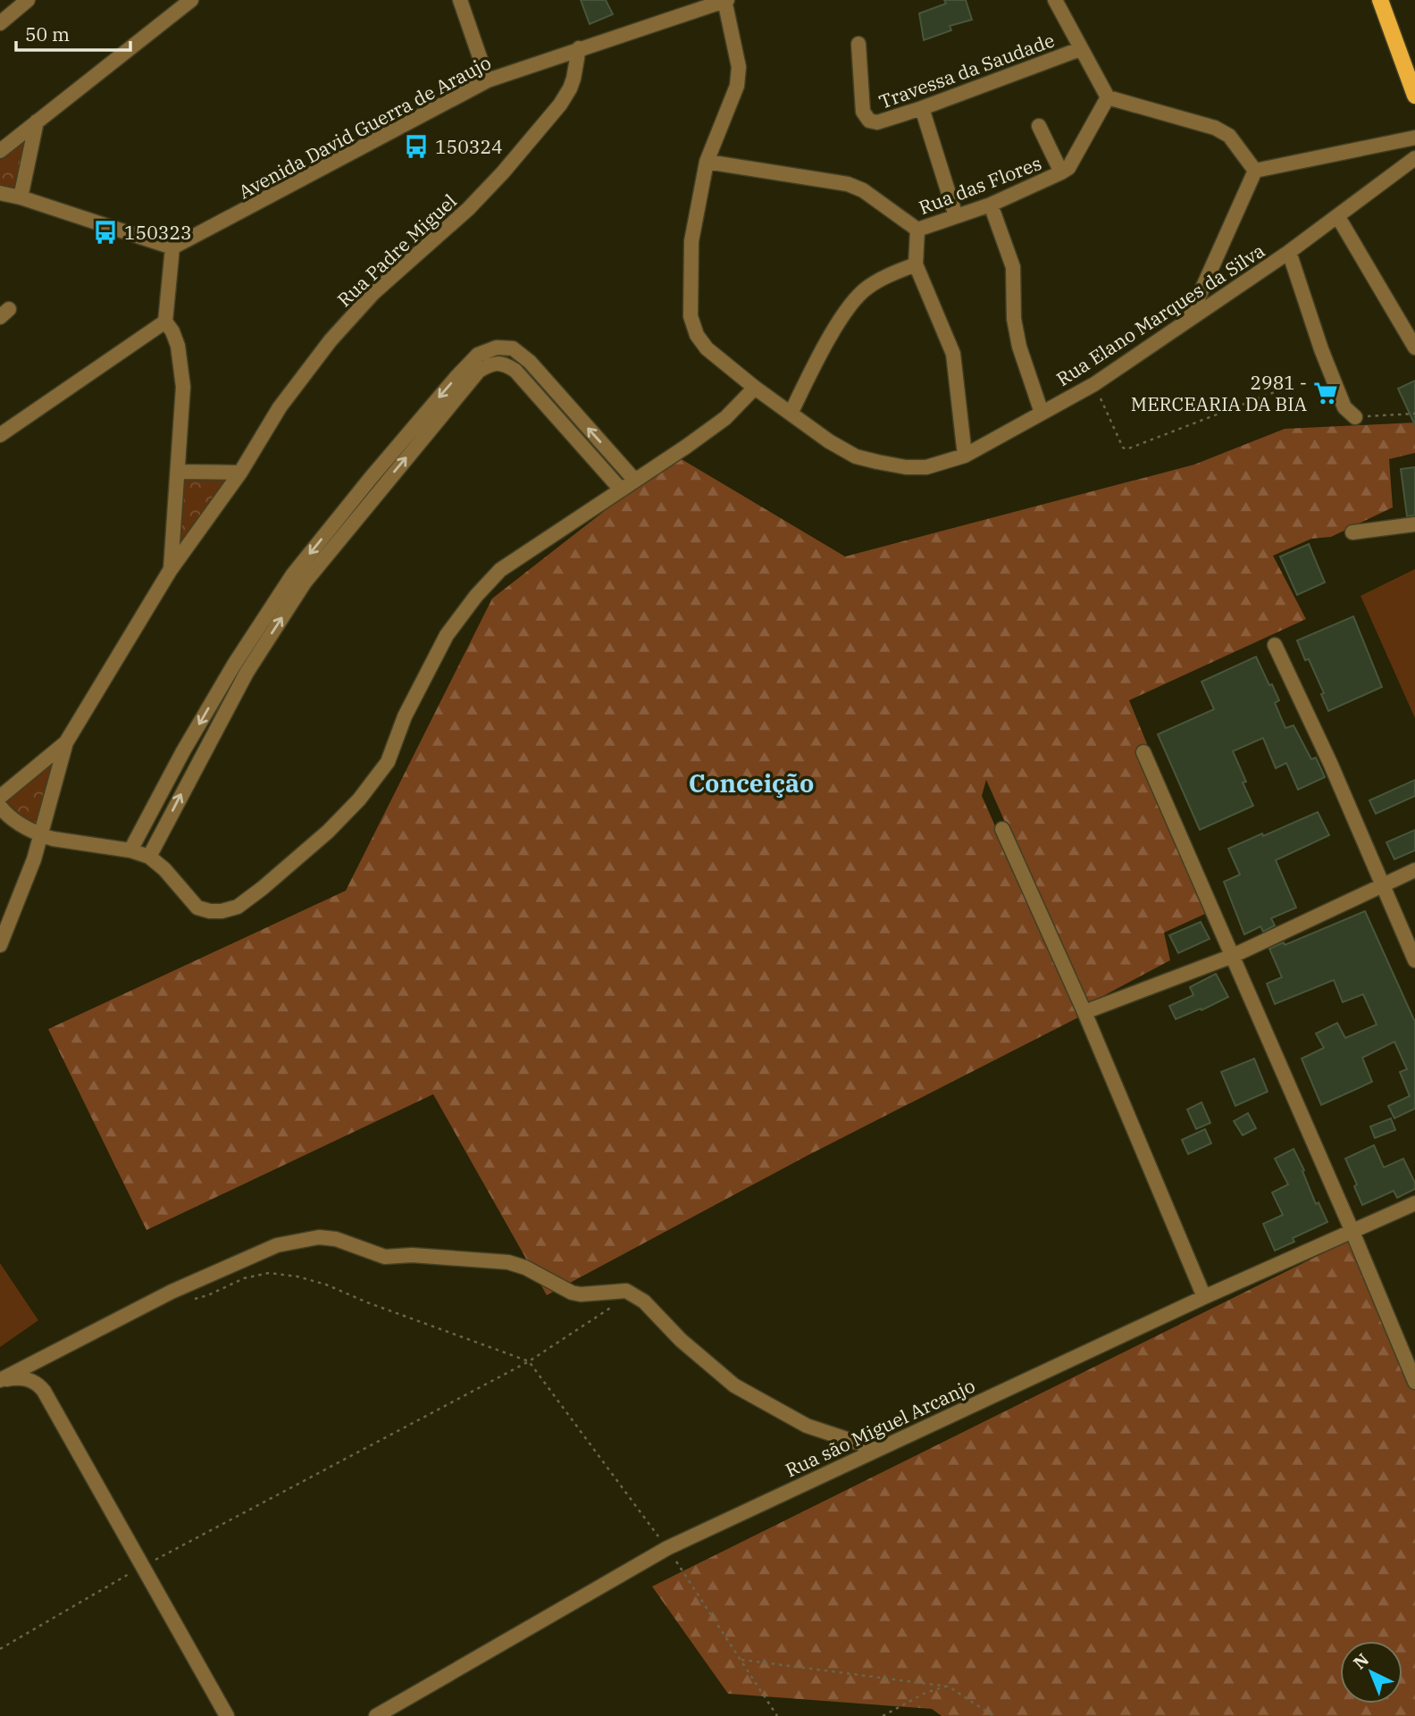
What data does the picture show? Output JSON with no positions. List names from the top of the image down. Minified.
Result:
{"streets":{"street":["Travessa da Saudade","Avenida David Guerra de Araujo","Rua das Flores","Rua Padre Miguel","Rua Elano Marques da Silva","Rua são Miguel Arcanjo"]},"crossings":[["Avenida David Guerra de Araujo","Rua Padre Miguel"],["Avenida David Guerra de Araujo","Rua Elano Marques da Silva"],["Rua das Flores","Rua Elano Marques da Silva"]],"districts":["Conceição"],"places":{"bus stop":["150324","150323"],"supermarket":["2981 - MERCEARIA DA BIA"]},"scale_bar":"50 m","north":"top left"}
